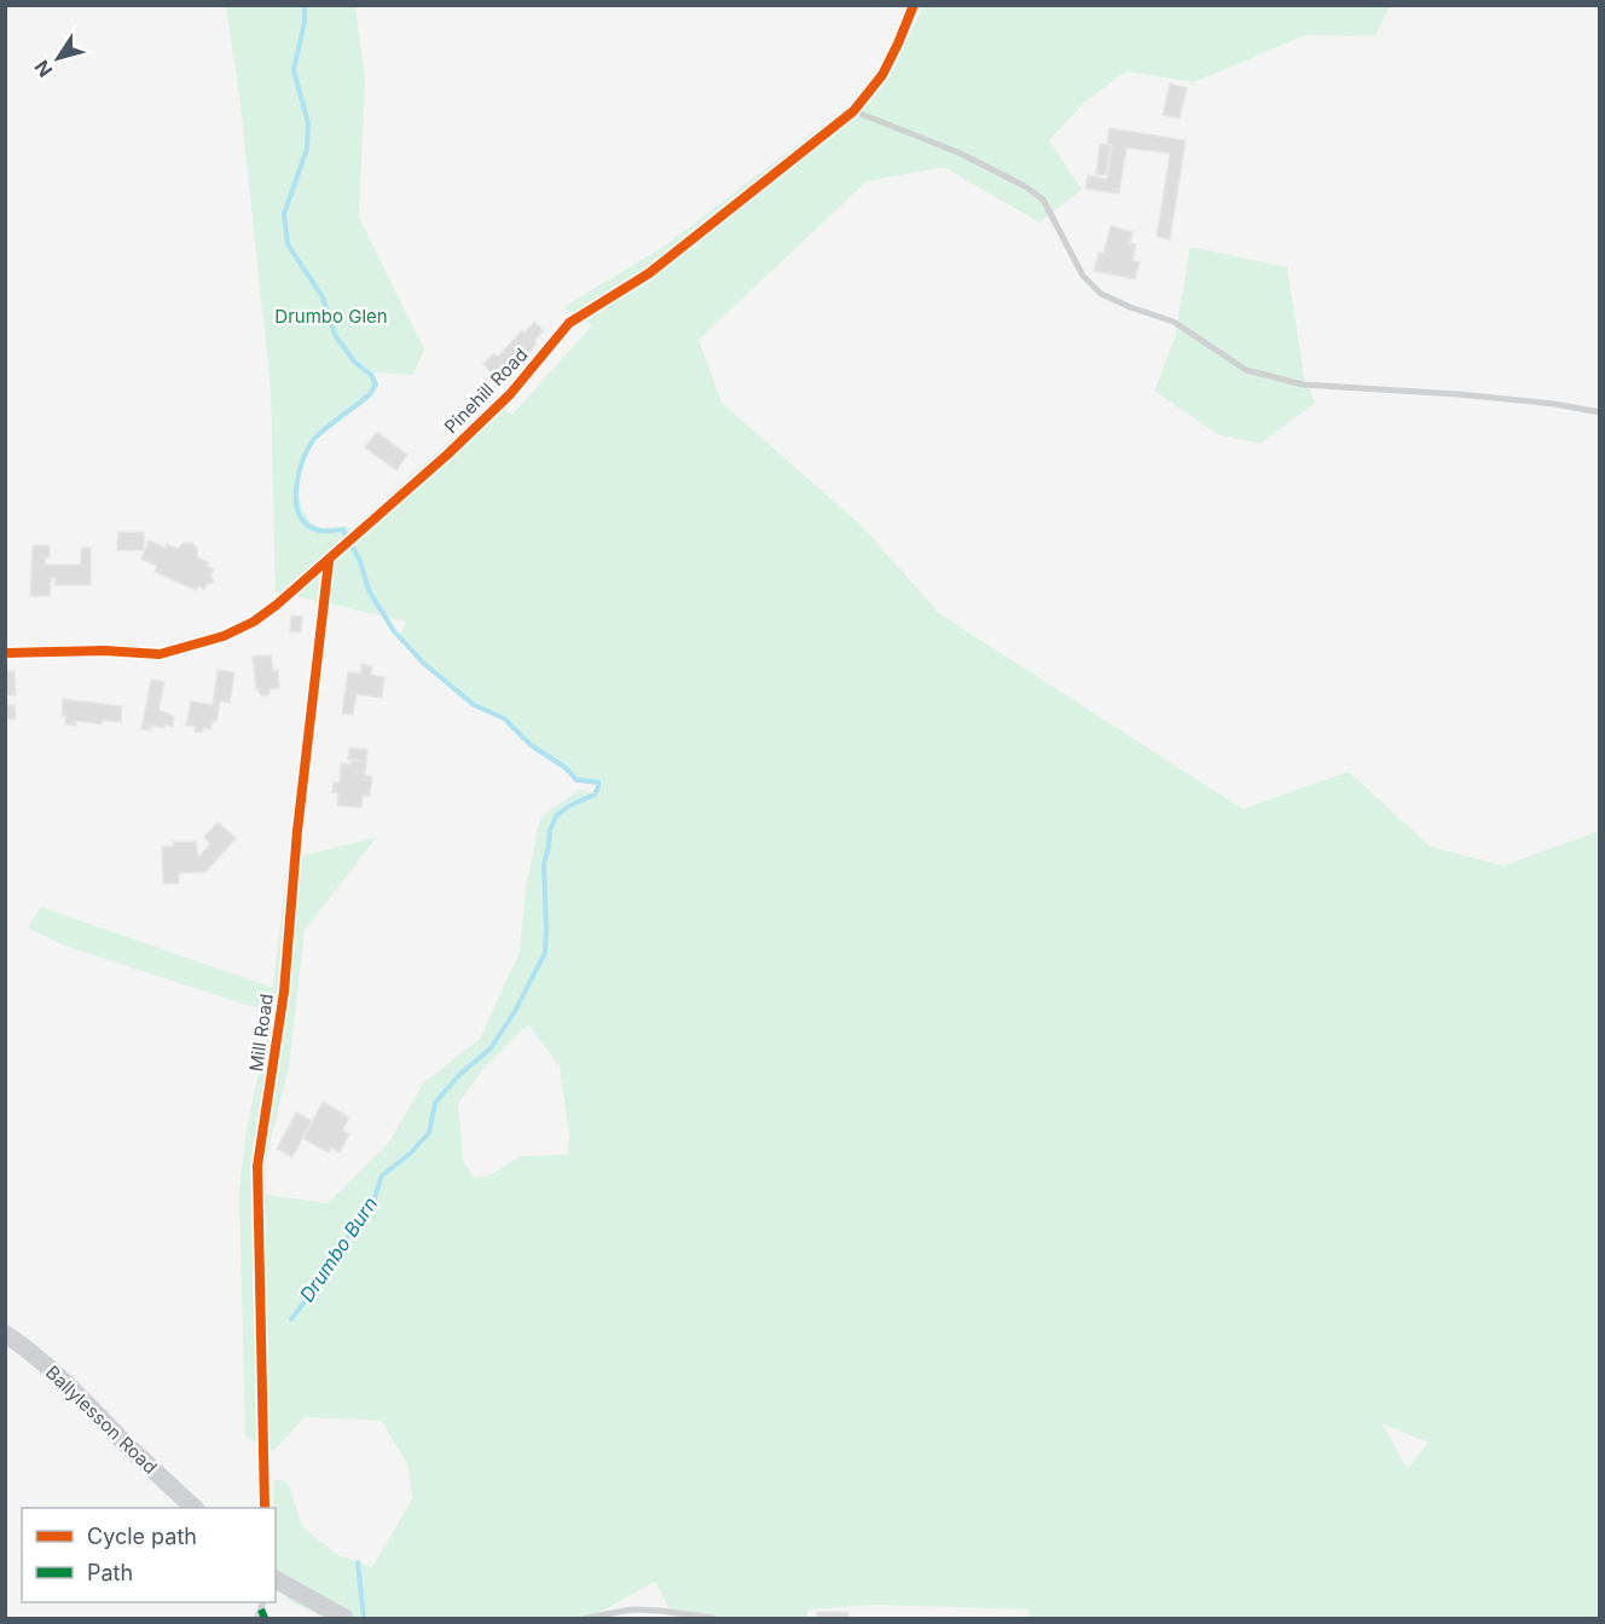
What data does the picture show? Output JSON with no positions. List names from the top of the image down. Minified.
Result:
{"streets":{"main road":["Ballylesson Road"],"street":["Pinehill Road","Mill Road"]},"crossings":[["Pinehill Road","Mill Road"]],"water":["Drumbo Burn"],"parks":["Drumbo Glen"],"legend":["Cycle path","Path"],"north":"bottom left"}
